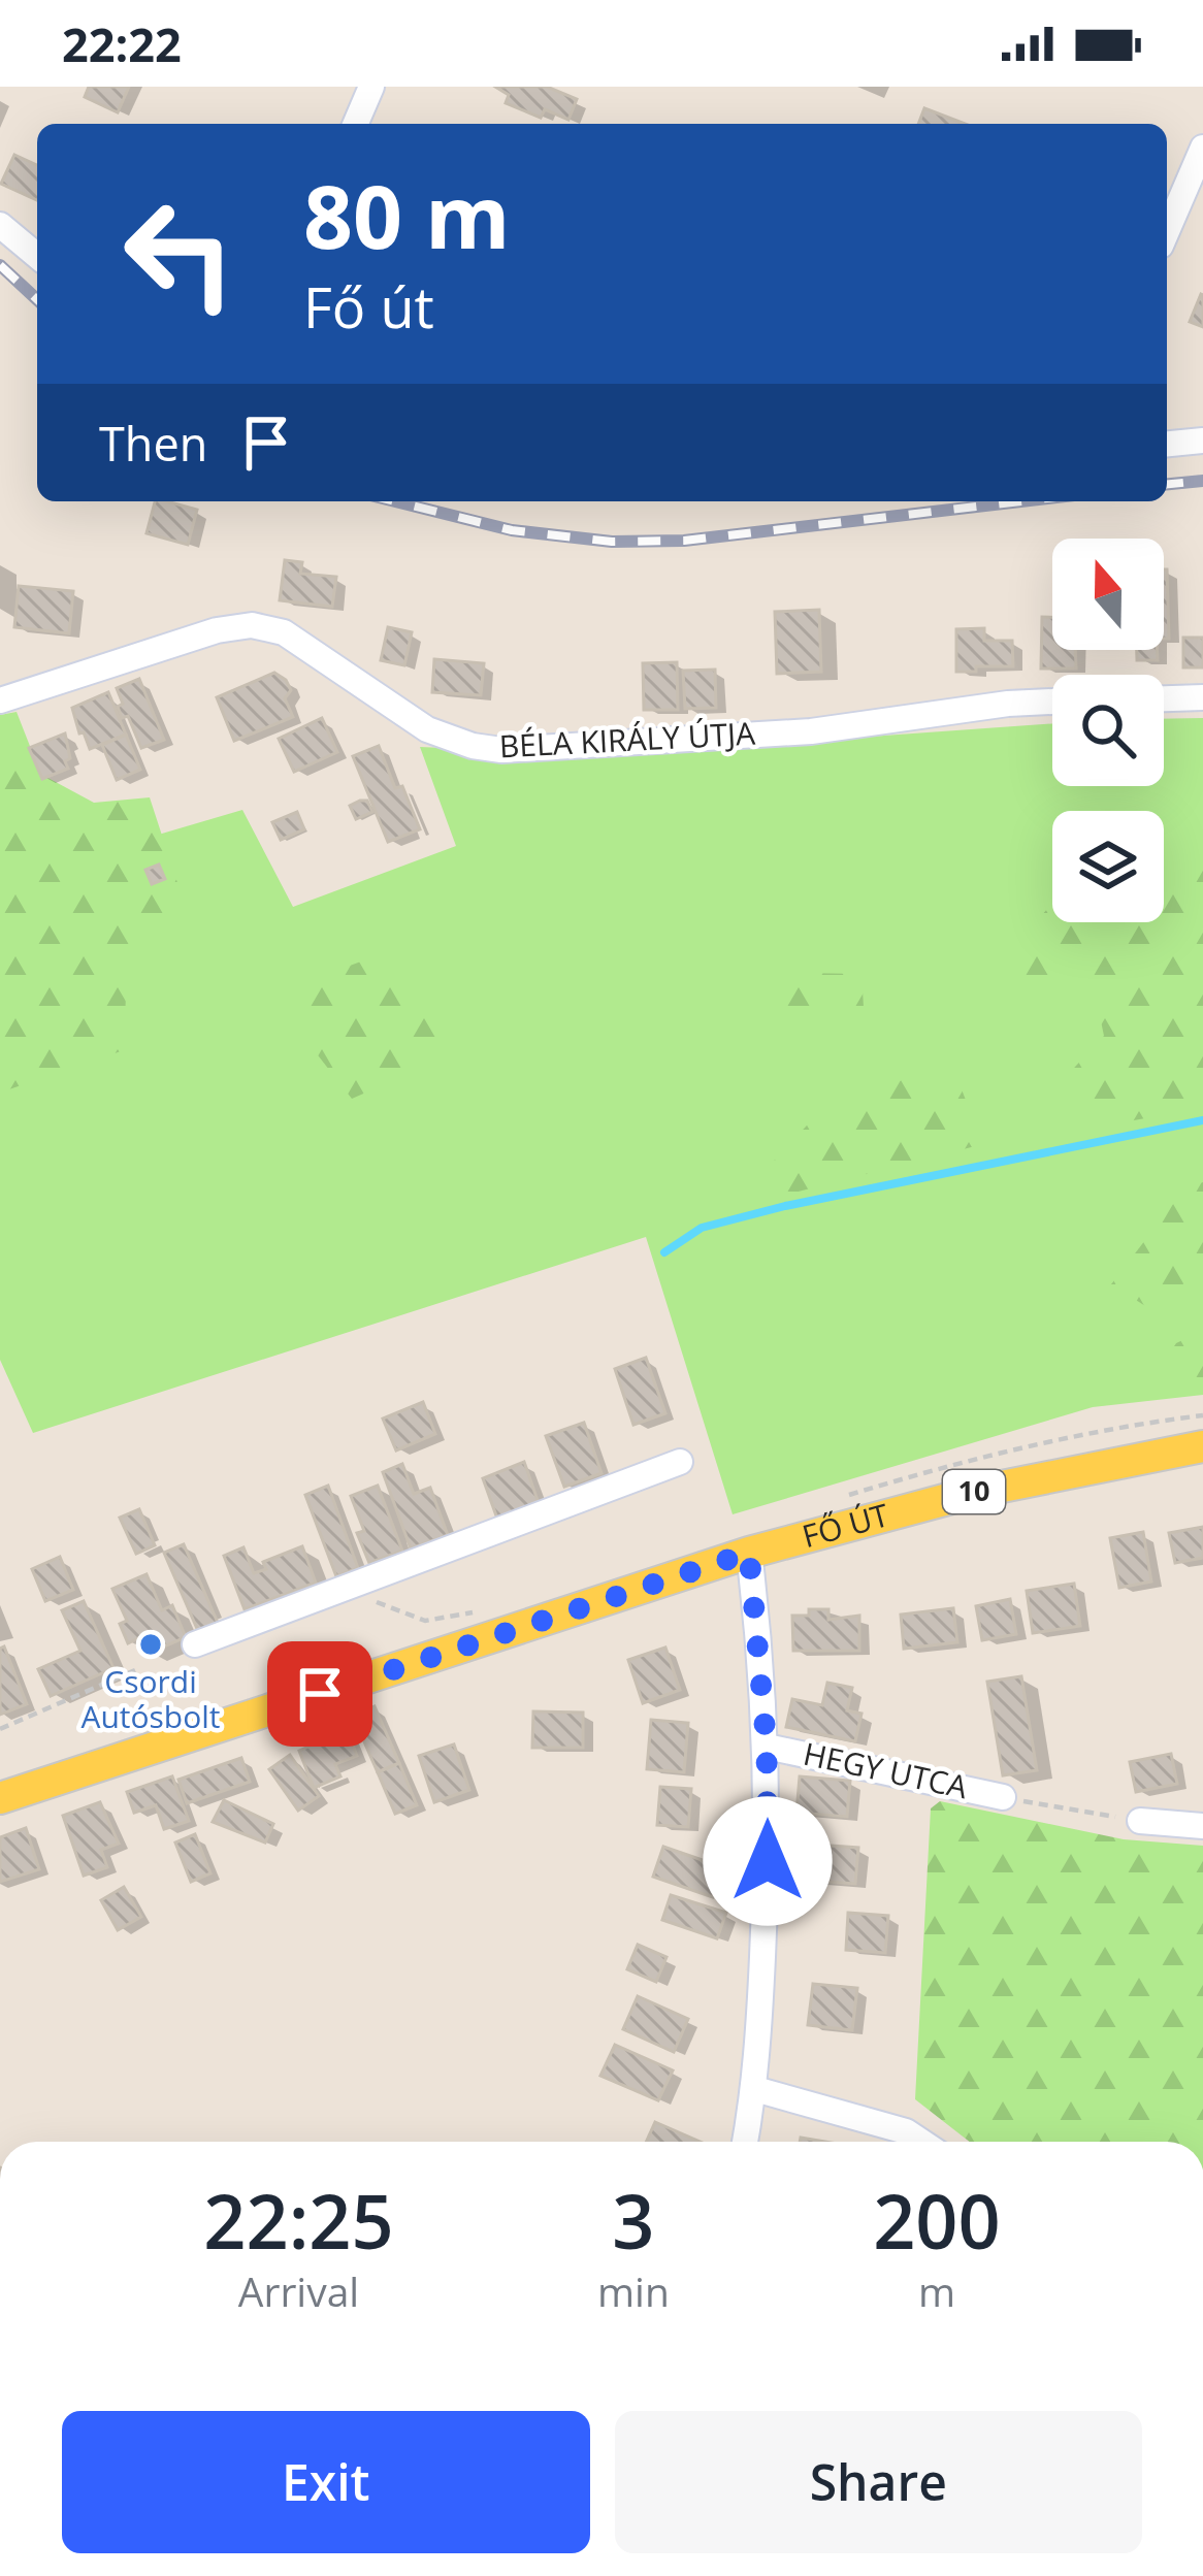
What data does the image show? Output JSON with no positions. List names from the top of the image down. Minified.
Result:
{"streets":{"main road":["10","FŐ ÚT"],"street":["BÉLA KIRÁLY ÚTJA","HEGY UTCA"]},"places":["Csordi Autósbolt"],"north":"top","page":{"status":"22:22","turn":["80 m","Fő út"],"then":"Then","eta":["22:25","Arrival","3","min","200","m"],"buttons":["Exit","Share"]}}
